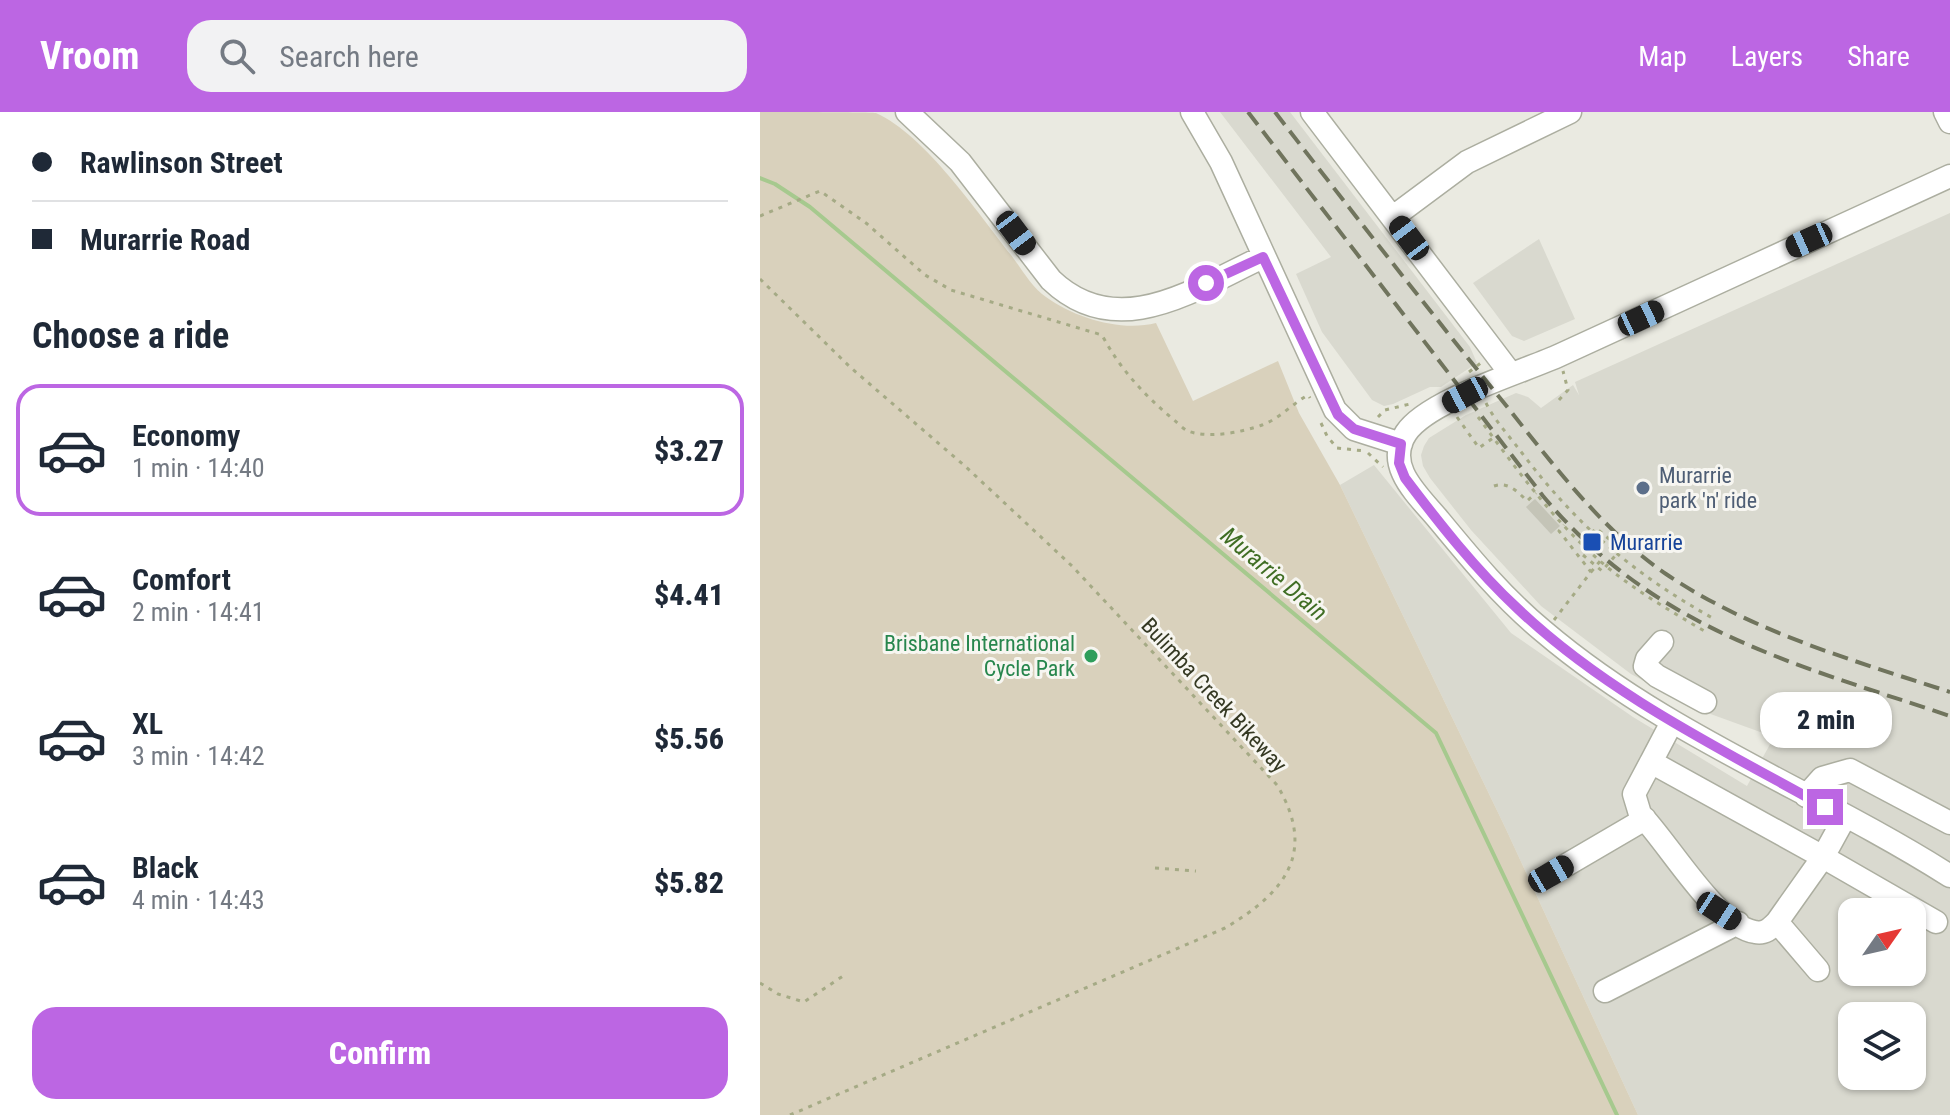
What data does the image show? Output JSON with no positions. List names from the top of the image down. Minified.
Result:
{"streets":{"path":["Bulimba Creek Bikeway"]},"water":["Murarrie Drain"],"places":{"other":["Murarrie park 'n' ride","Brisbane International Cycle Park"],"transit":["Murarrie"]},"north":"top right","page":{"header":"Vroom","search":"Search here","nav":["Map","Layers","Share"],"banner":["Rawlinson Street","Murarrie Road"],"heading":"Choose a ride","list":[{"name":"Economy","note":"1 min · 14:40","value":"$3.27"},{"name":"Comfort","note":"2 min · 14:41","value":"$4.41"},{"name":"XL","note":"3 min · 14:42","value":"$5.56"},{"name":"Black","note":"4 min · 14:43","value":"$5.82"}],"bubble":"2 min","buttons":"Confirm"}}
